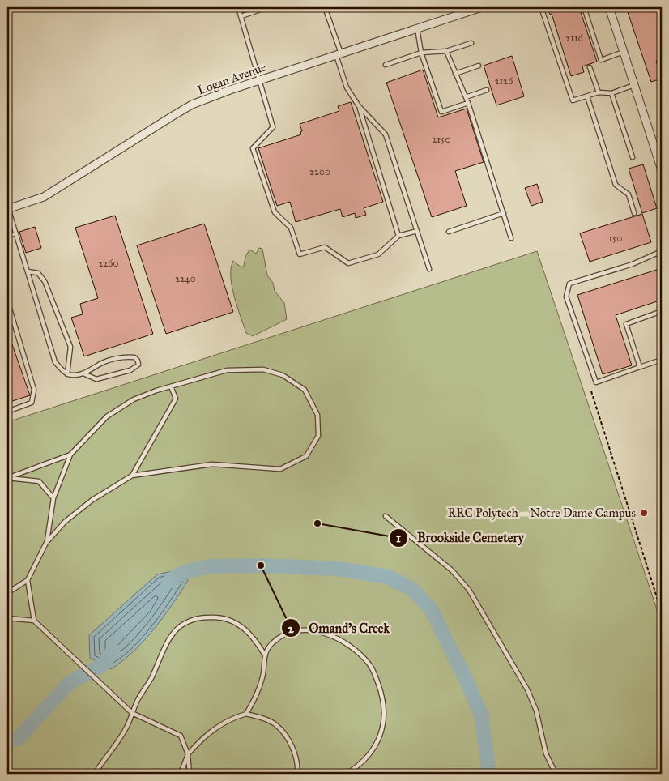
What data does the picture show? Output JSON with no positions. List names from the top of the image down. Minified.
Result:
{"streets":{"street":["Logan Avenue"]},"places":["RRC Polytech – Notre Dame Campus","Brookside Cemetery","Omand's Creek"],"house_numbers":["2116","2126","2150","2200","150","2260","2240"]}
